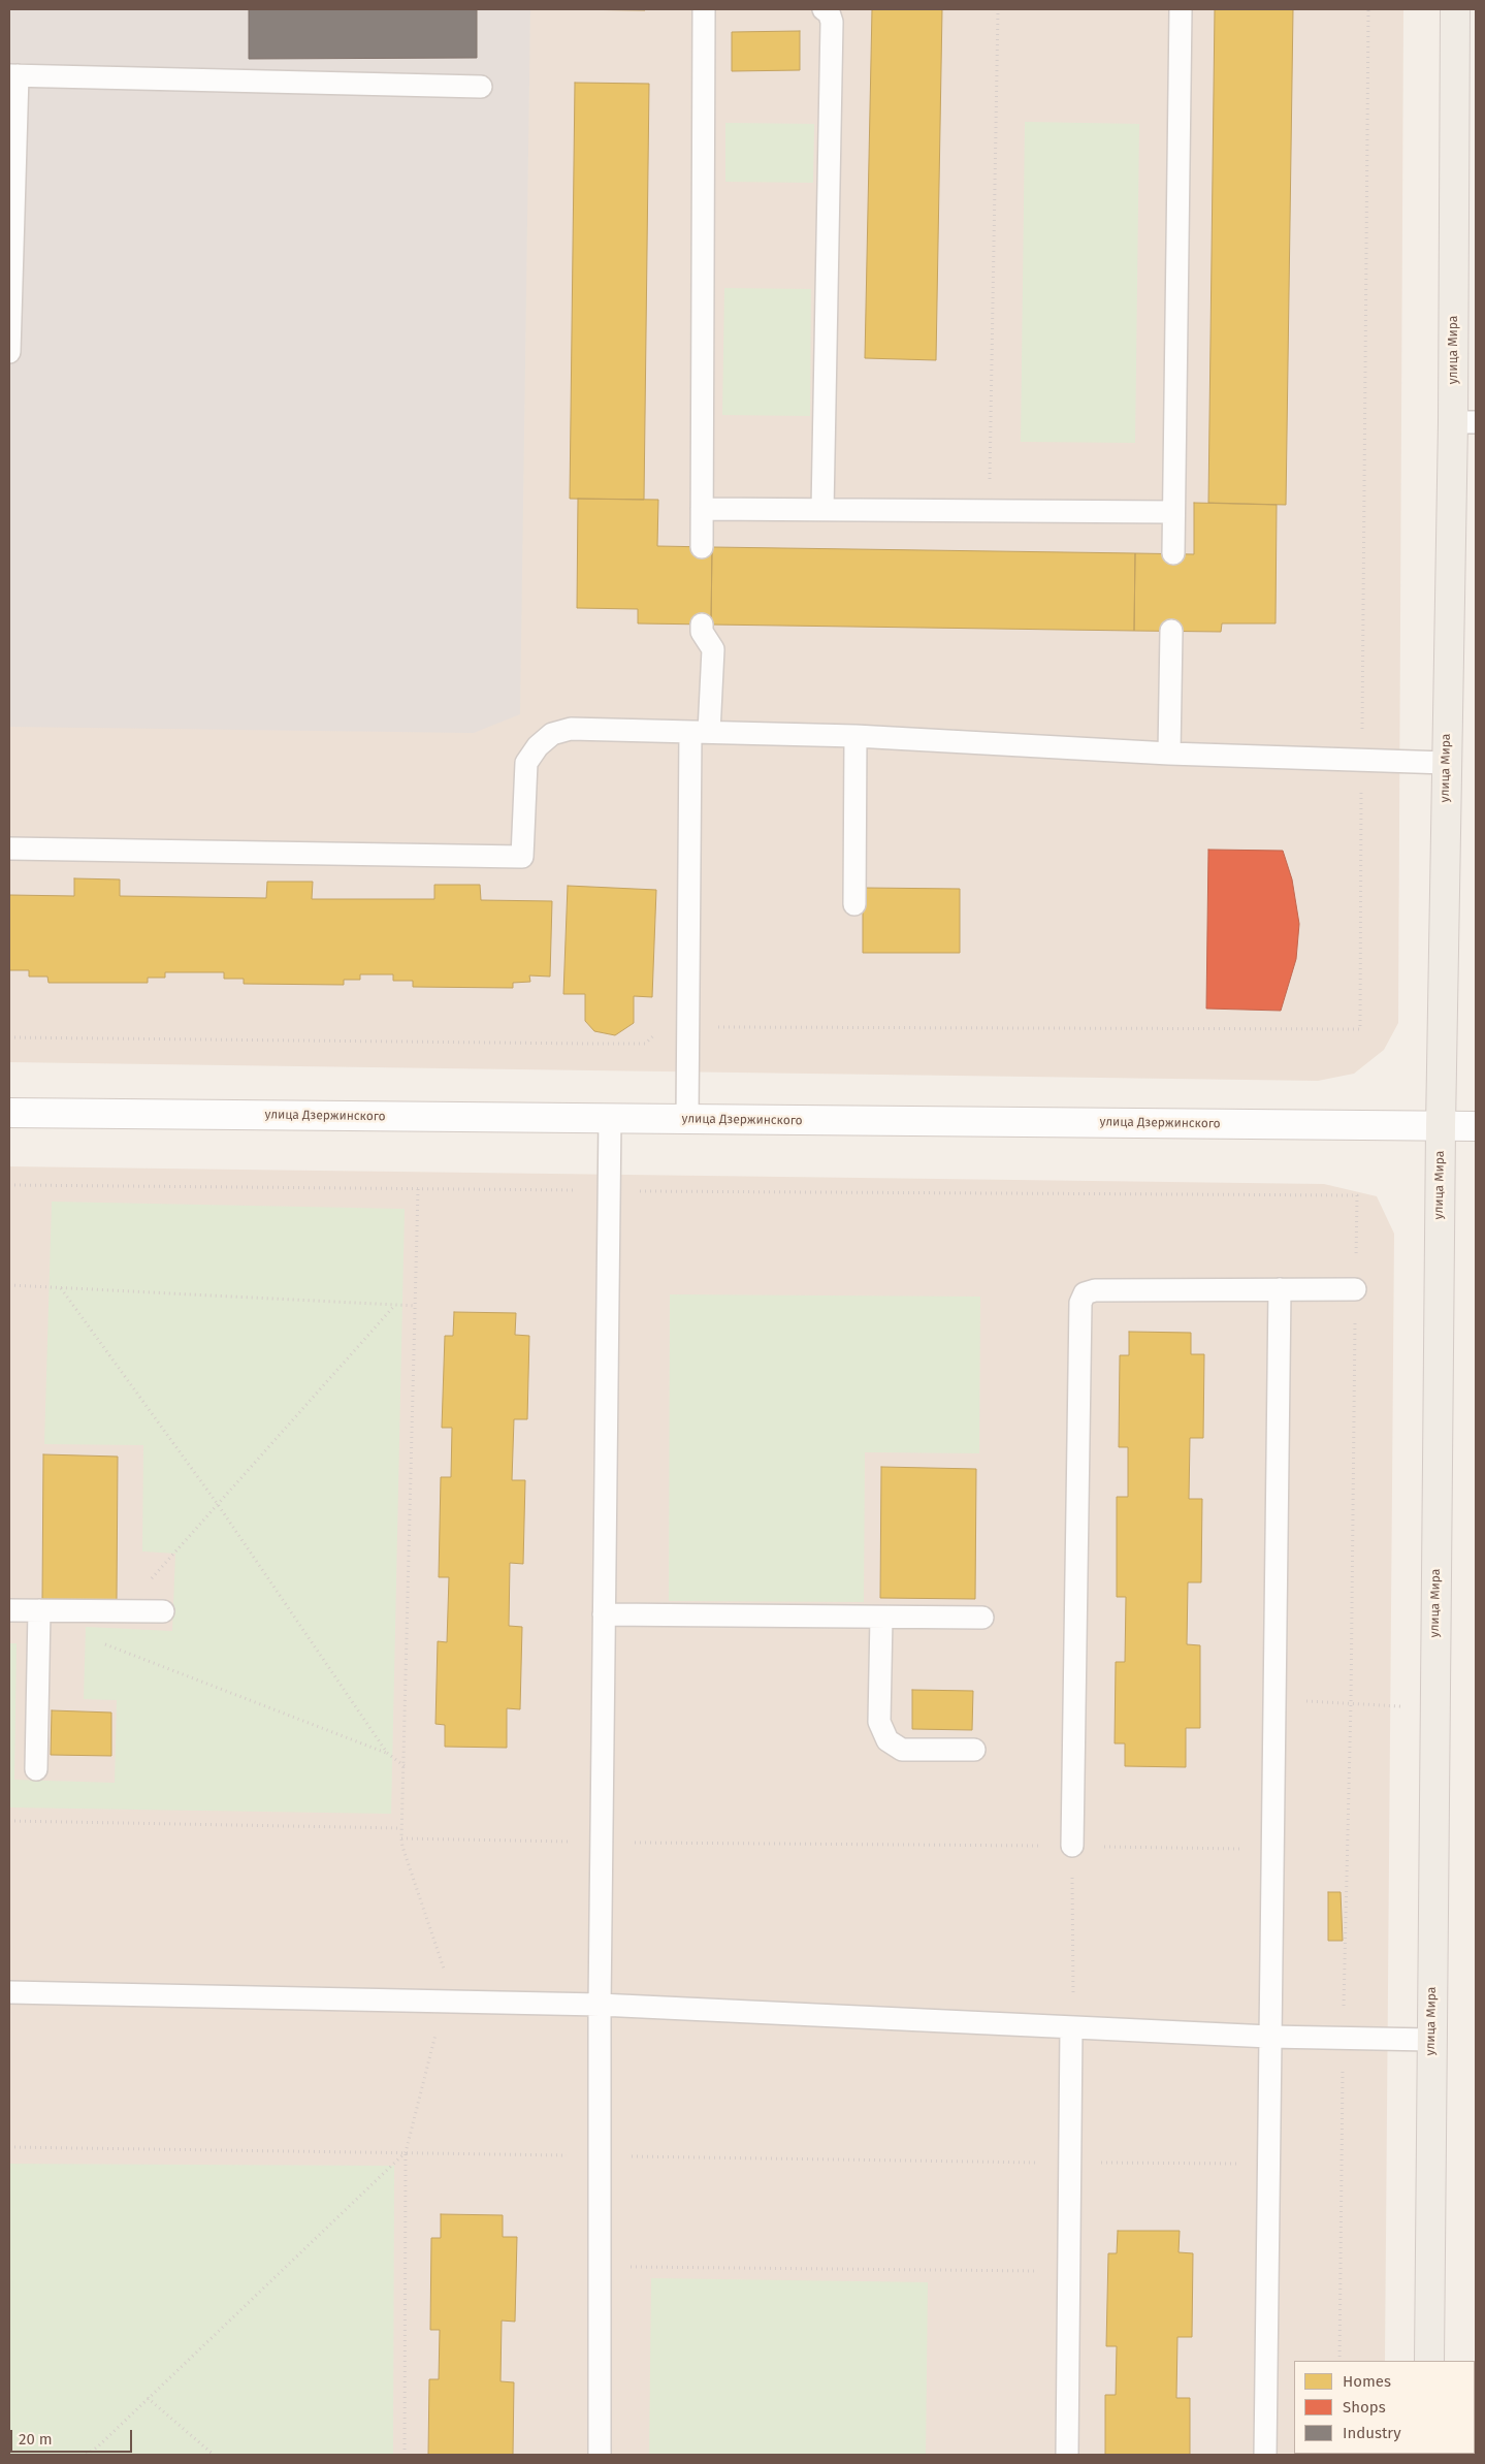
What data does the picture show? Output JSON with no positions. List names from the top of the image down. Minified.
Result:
{"streets":{"main road":["улица Мира"],"street":["улица Дзержинского"]},"crossings":[["улица Мира","улица Дзержинского"]],"legend":["Homes","Shops","Industry"],"scale_bar":"20 m"}
